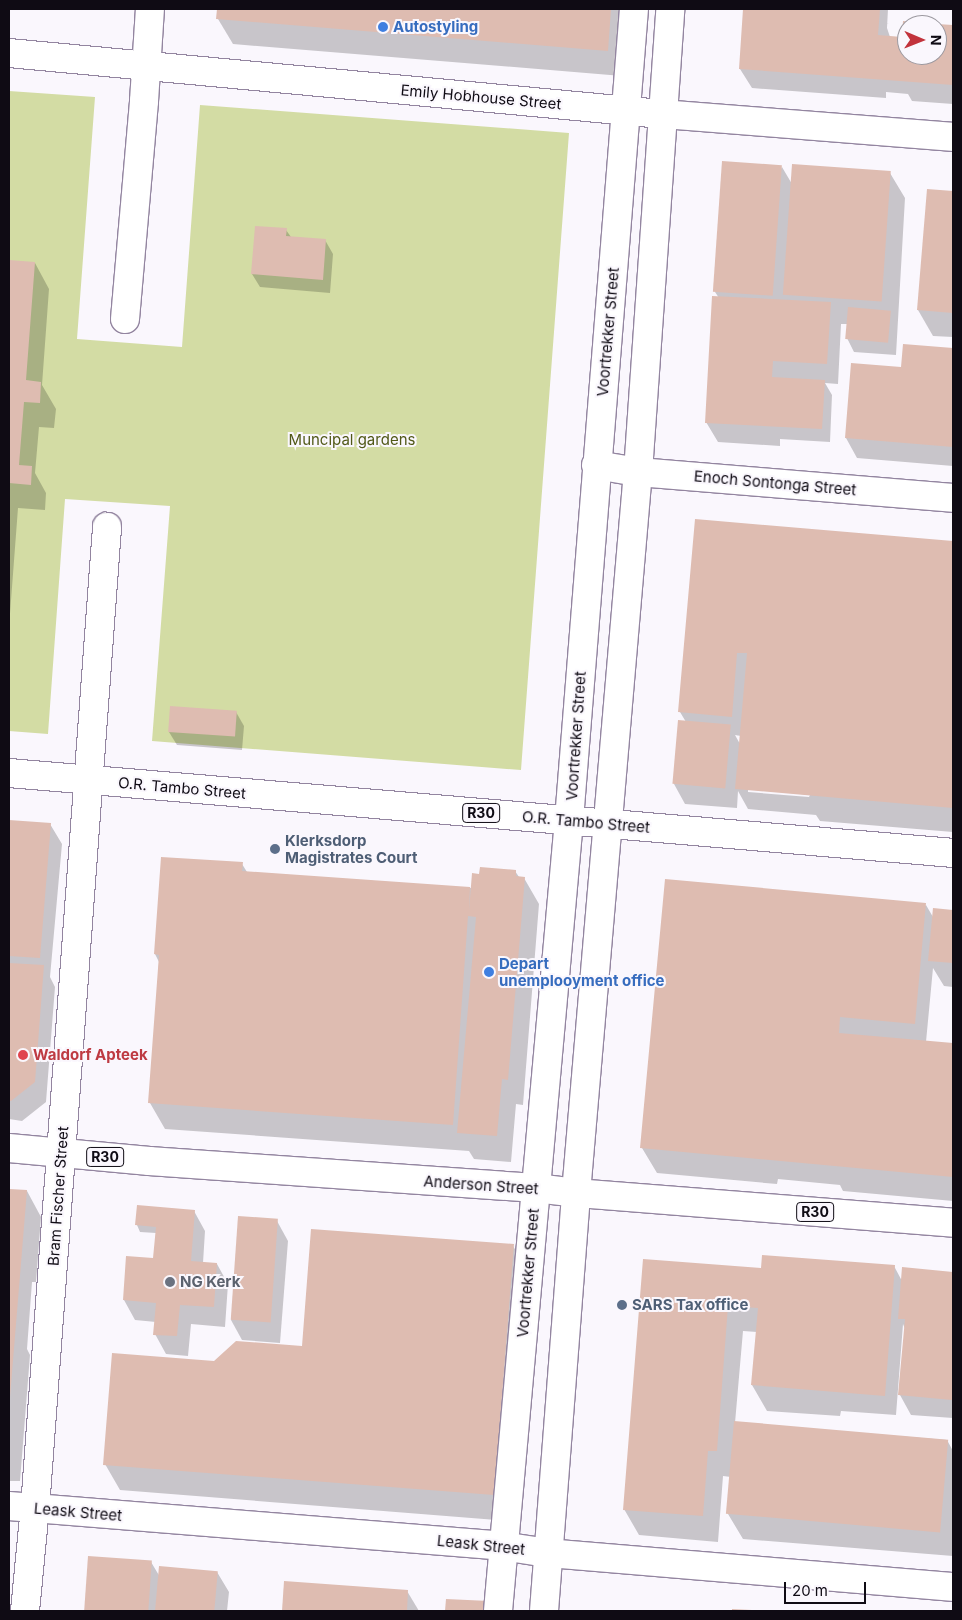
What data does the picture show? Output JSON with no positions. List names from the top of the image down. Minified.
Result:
{"streets":{"street":["Emily Hobhouse Street","Voortrekker Street","Enoch Sontonga Street","O.R. Tambo Street","R30","Anderson Street","Bram Fischer Street","Leask Street"]},"crossings":[["Emily Hobhouse Street","Voortrekker Street"],["Voortrekker Street","Enoch Sontonga Street"],["Voortrekker Street","O.R. Tambo Street"],["Voortrekker Street","Anderson Street"],["Voortrekker Street","Leask Street"],["O.R. Tambo Street","Bram Fischer Street"],["Anderson Street","Bram Fischer Street"],["Bram Fischer Street","Leask Street"]],"parks":["Muncipal gardens"],"places":["Autostyling","Klerksdorp Magistrates Court","Depart unemplooyment office","Waldorf Apteek","NG Kerk","SARS Tax office"],"scale_bar":"20 m","north":"right"}
